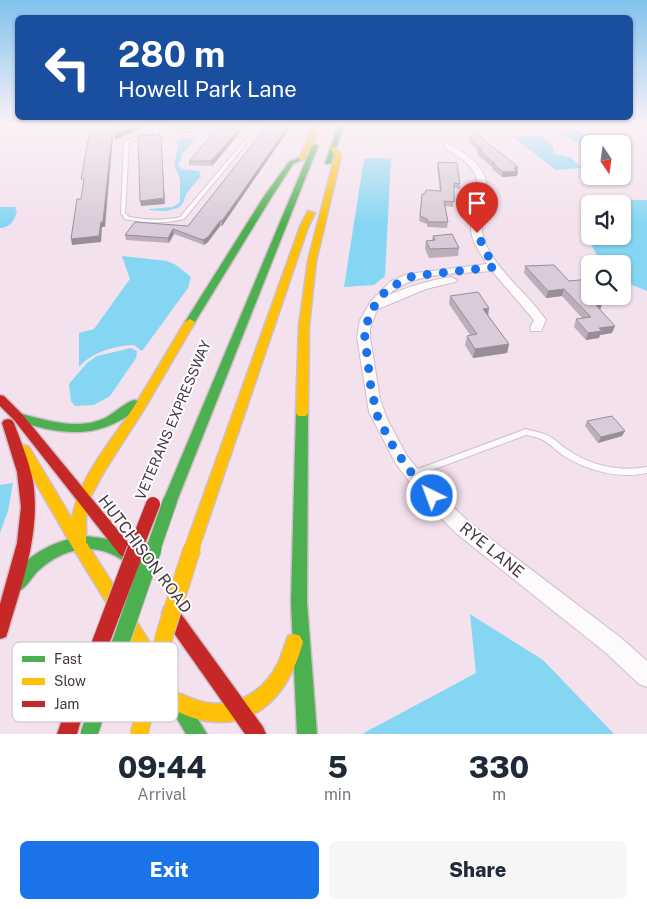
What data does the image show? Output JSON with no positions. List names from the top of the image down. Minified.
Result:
{"streets":{"main road":["VETERANS EXPRESSWAY","HUTCHISON ROAD"],"street":["RYE LANE"]},"legend":["Fast","Slow","Jam"],"north":"bottom","page":{"turn":["280 m","Howell Park Lane"],"eta":["09:44","Arrival","5","min","330","m"],"buttons":["Exit","Share"]}}
